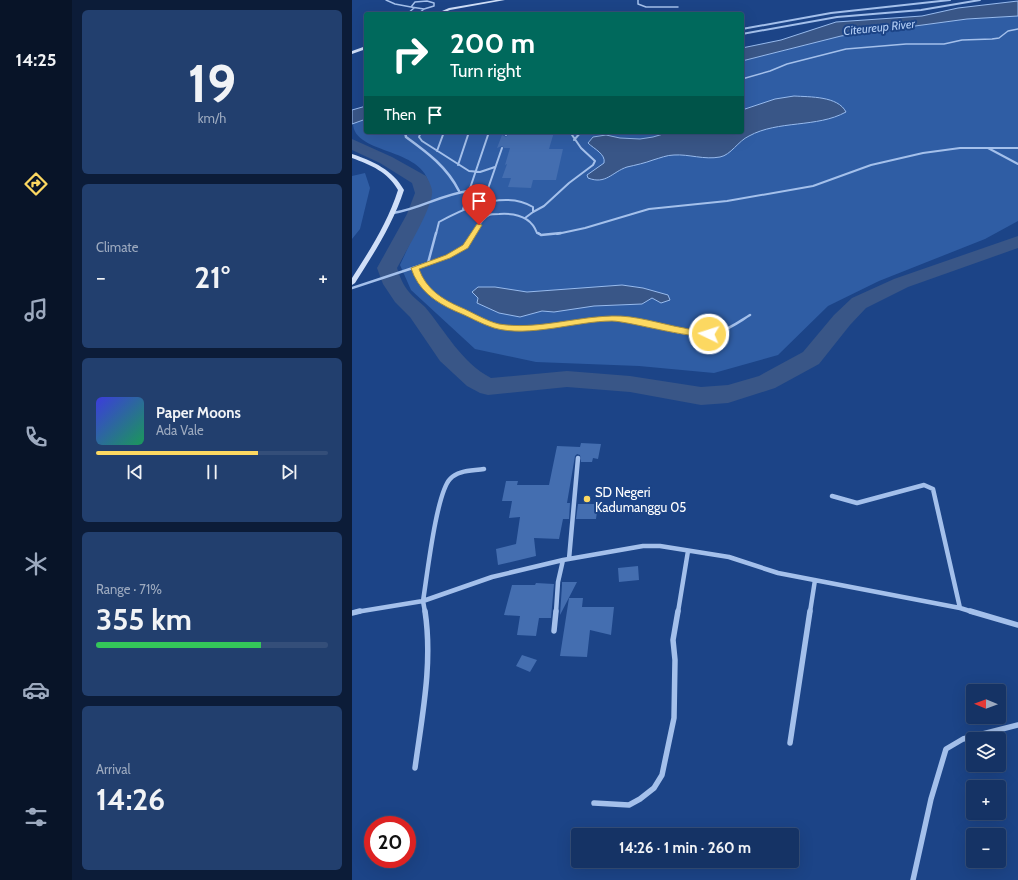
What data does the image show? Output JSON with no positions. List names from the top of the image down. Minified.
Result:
{"water":["Citeureup River"],"places":["SD Negeri Kadumanggu 05"],"north":"left","page":{"tabs":"14:25","tile":[["19","km/h"],"Climate",["Range · 71%","355 km"],["Arrival","14:26"]],"turn":["200 m","Turn right"],"then":"Then","heat":["−","21°","+"],"song":["Paper Moons","Ada Vale"],"map_buttons":["+","−"],"limit":"20","trip":"14:26 · 1 min · 260 m"}}
